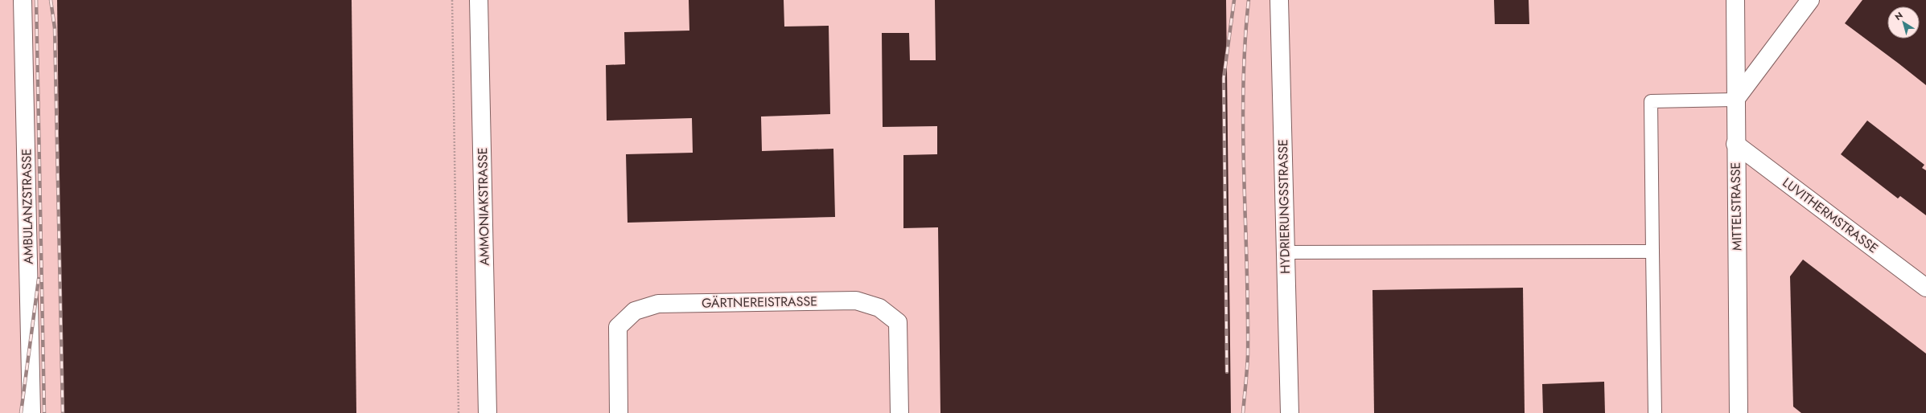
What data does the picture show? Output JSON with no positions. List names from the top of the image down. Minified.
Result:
{"streets":{"street":["AMBULANZSTRASSE","AMMONIAKSTRASSE","HYDRIERUNGSSTRASSE","MITTELSTRASSE","LUVITHERMSTRASSE","GÄRTNEREISTRASSE"]},"crossings":[["MITTELSTRASSE","LUVITHERMSTRASSE"]],"north":"top left"}
